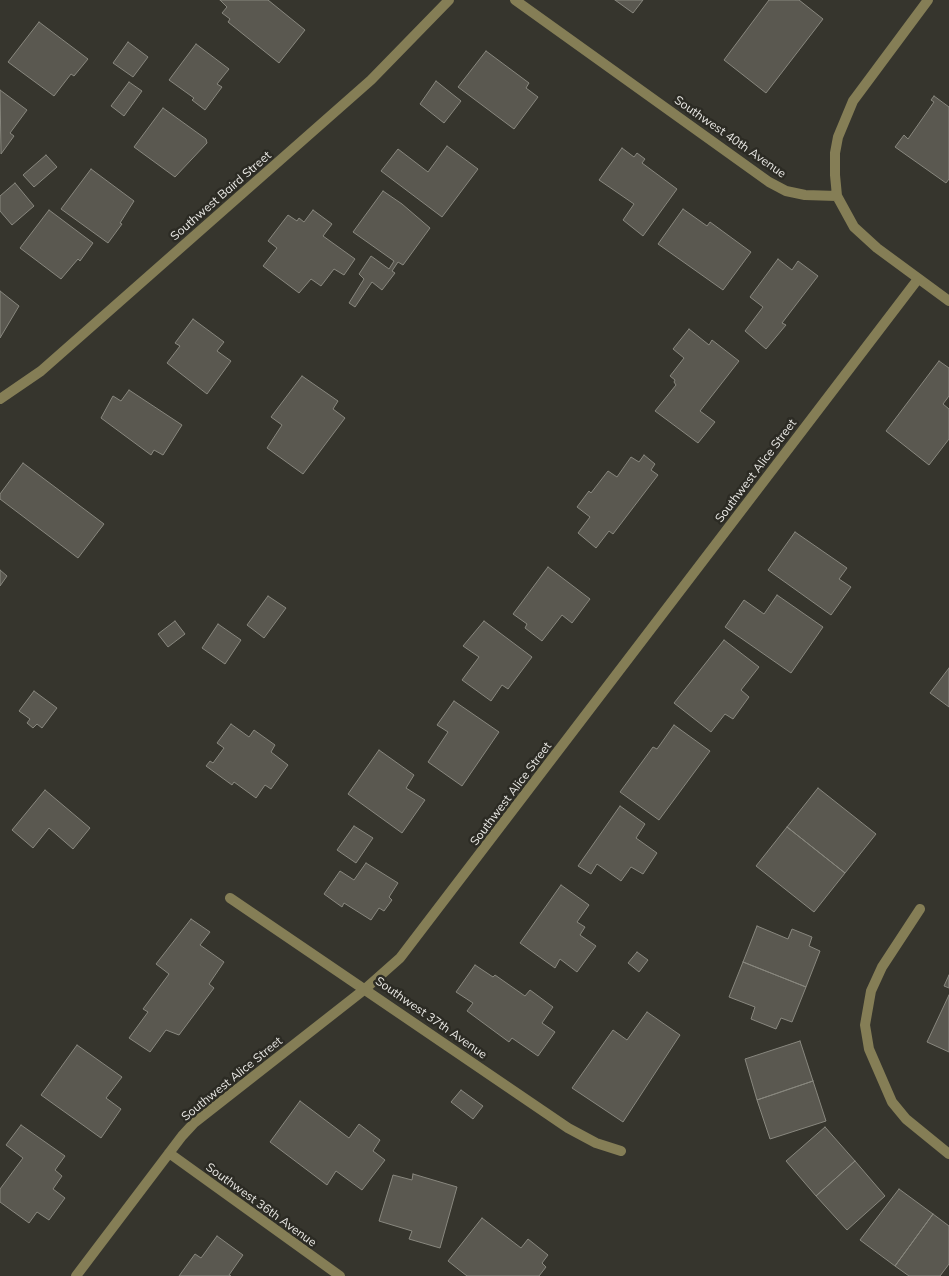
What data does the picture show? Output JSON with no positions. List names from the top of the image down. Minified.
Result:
{"streets":{"street":["Southwest 40th Avenue","Southwest Baird Street","Southwest Alice Street","Southwest 37th Avenue","Southwest 36th Avenue"]},"crossings":[["Southwest Alice Street","Southwest 37th Avenue"],["Southwest Alice Street","Southwest 36th Avenue"]]}
